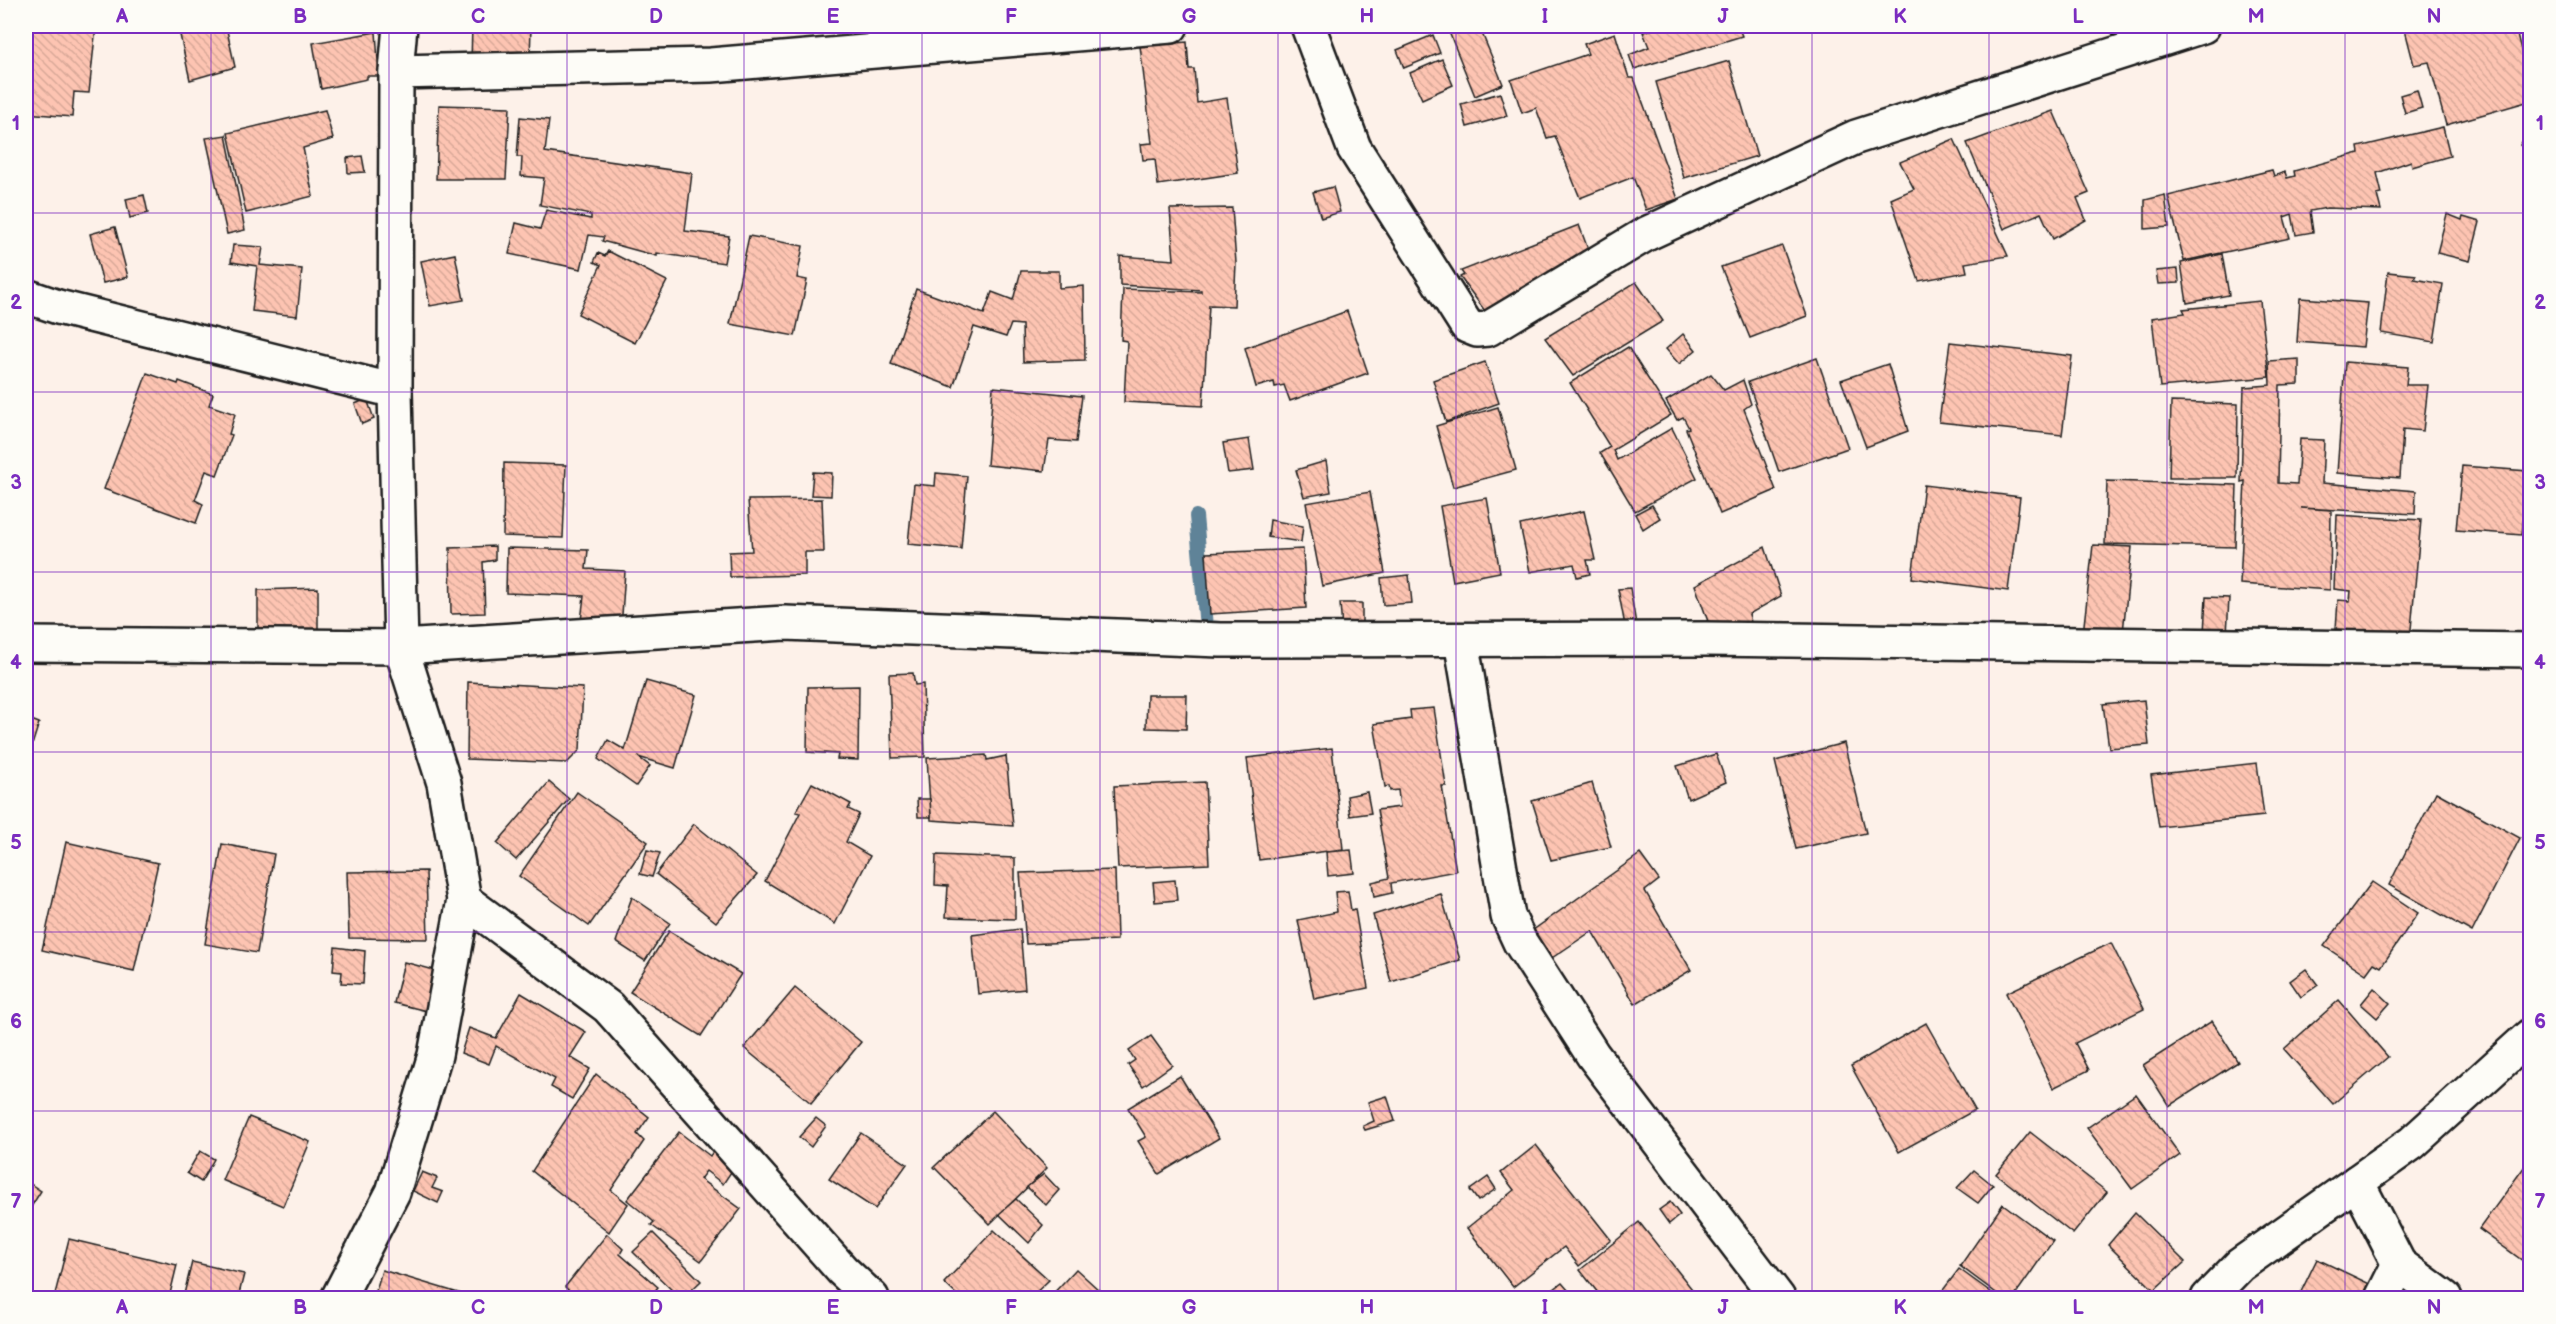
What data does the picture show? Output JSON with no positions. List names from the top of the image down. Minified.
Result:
{"grid":{"columns":["A","B","C","D","E","F","G","H","I","J","K","L","M","N"],"rows":["1","2","3","4","5","6","7"]}}
